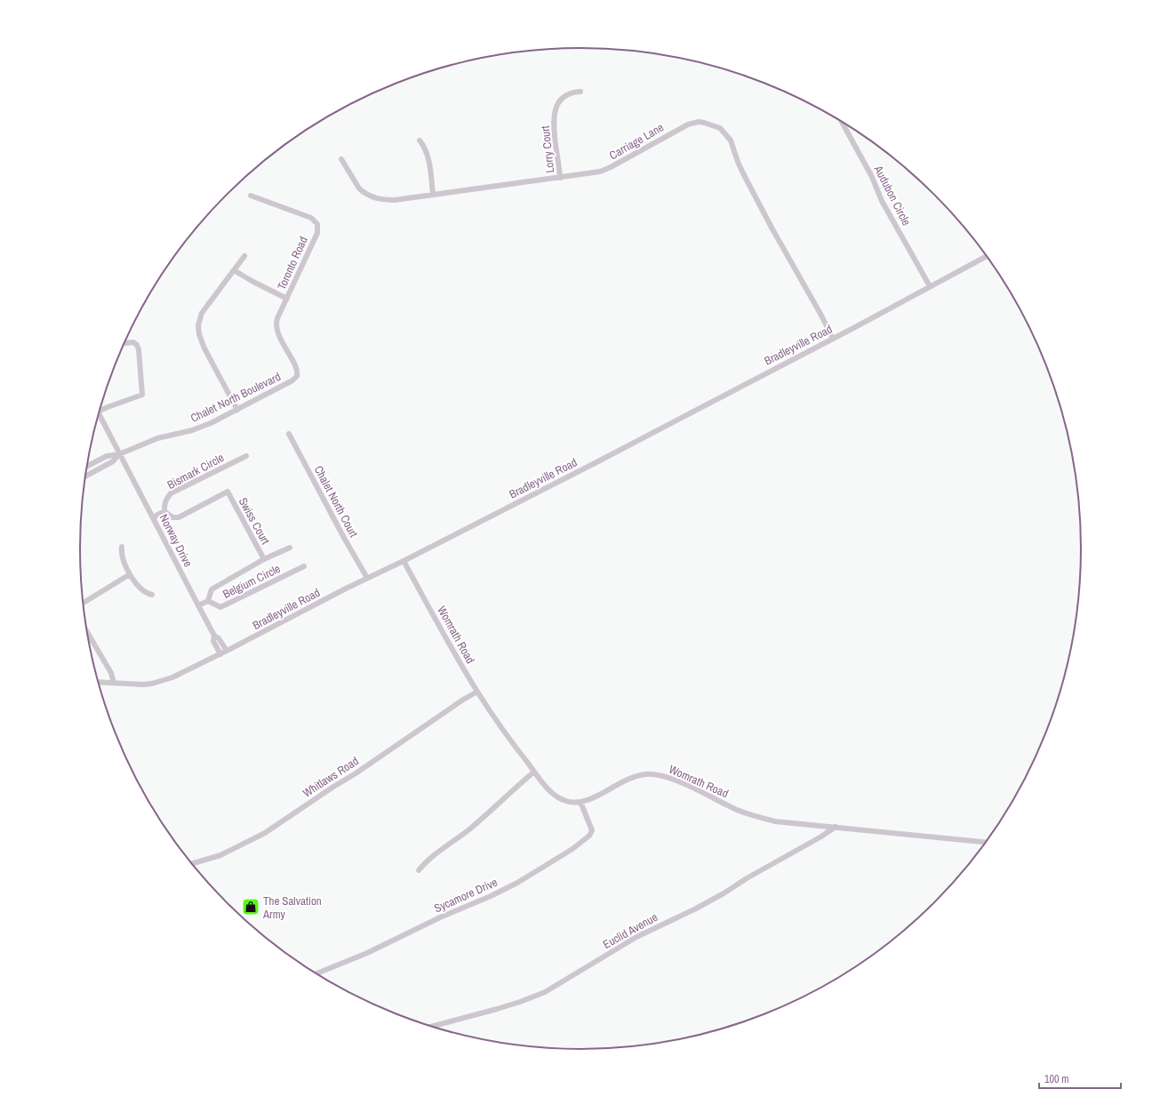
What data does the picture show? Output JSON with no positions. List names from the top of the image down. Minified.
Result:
{"streets":{"street":["Carriage Lane","Lorry Court","Audubon Circle","Toronto Road","Bradleyville Road","Chalet North Boulevard","Bismark Circle","Chalet North Court","Swiss Court","Norway Drive","Belgium Circle","Womrath Road","Whitlaws Road","Sycamore Drive","Euclid Avenue"]},"crossings":[["Carriage Lane","Lorry Court"],["Carriage Lane","Bradleyville Road"],["Audubon Circle","Bradleyville Road"],["Toronto Road","Chalet North Boulevard"],["Bradleyville Road","Chalet North Court"],["Bradleyville Road","Norway Drive"],["Bradleyville Road","Womrath Road"],["Chalet North Boulevard","Norway Drive"],["Bismark Circle","Swiss Court"],["Swiss Court","Belgium Circle"],["Norway Drive","Belgium Circle"],["Womrath Road","Whitlaws Road"],["Womrath Road","Sycamore Drive"],["Womrath Road","Euclid Avenue"]],"places":{"shop":["The Salvation Army"]},"scale_bar":"100 m"}
